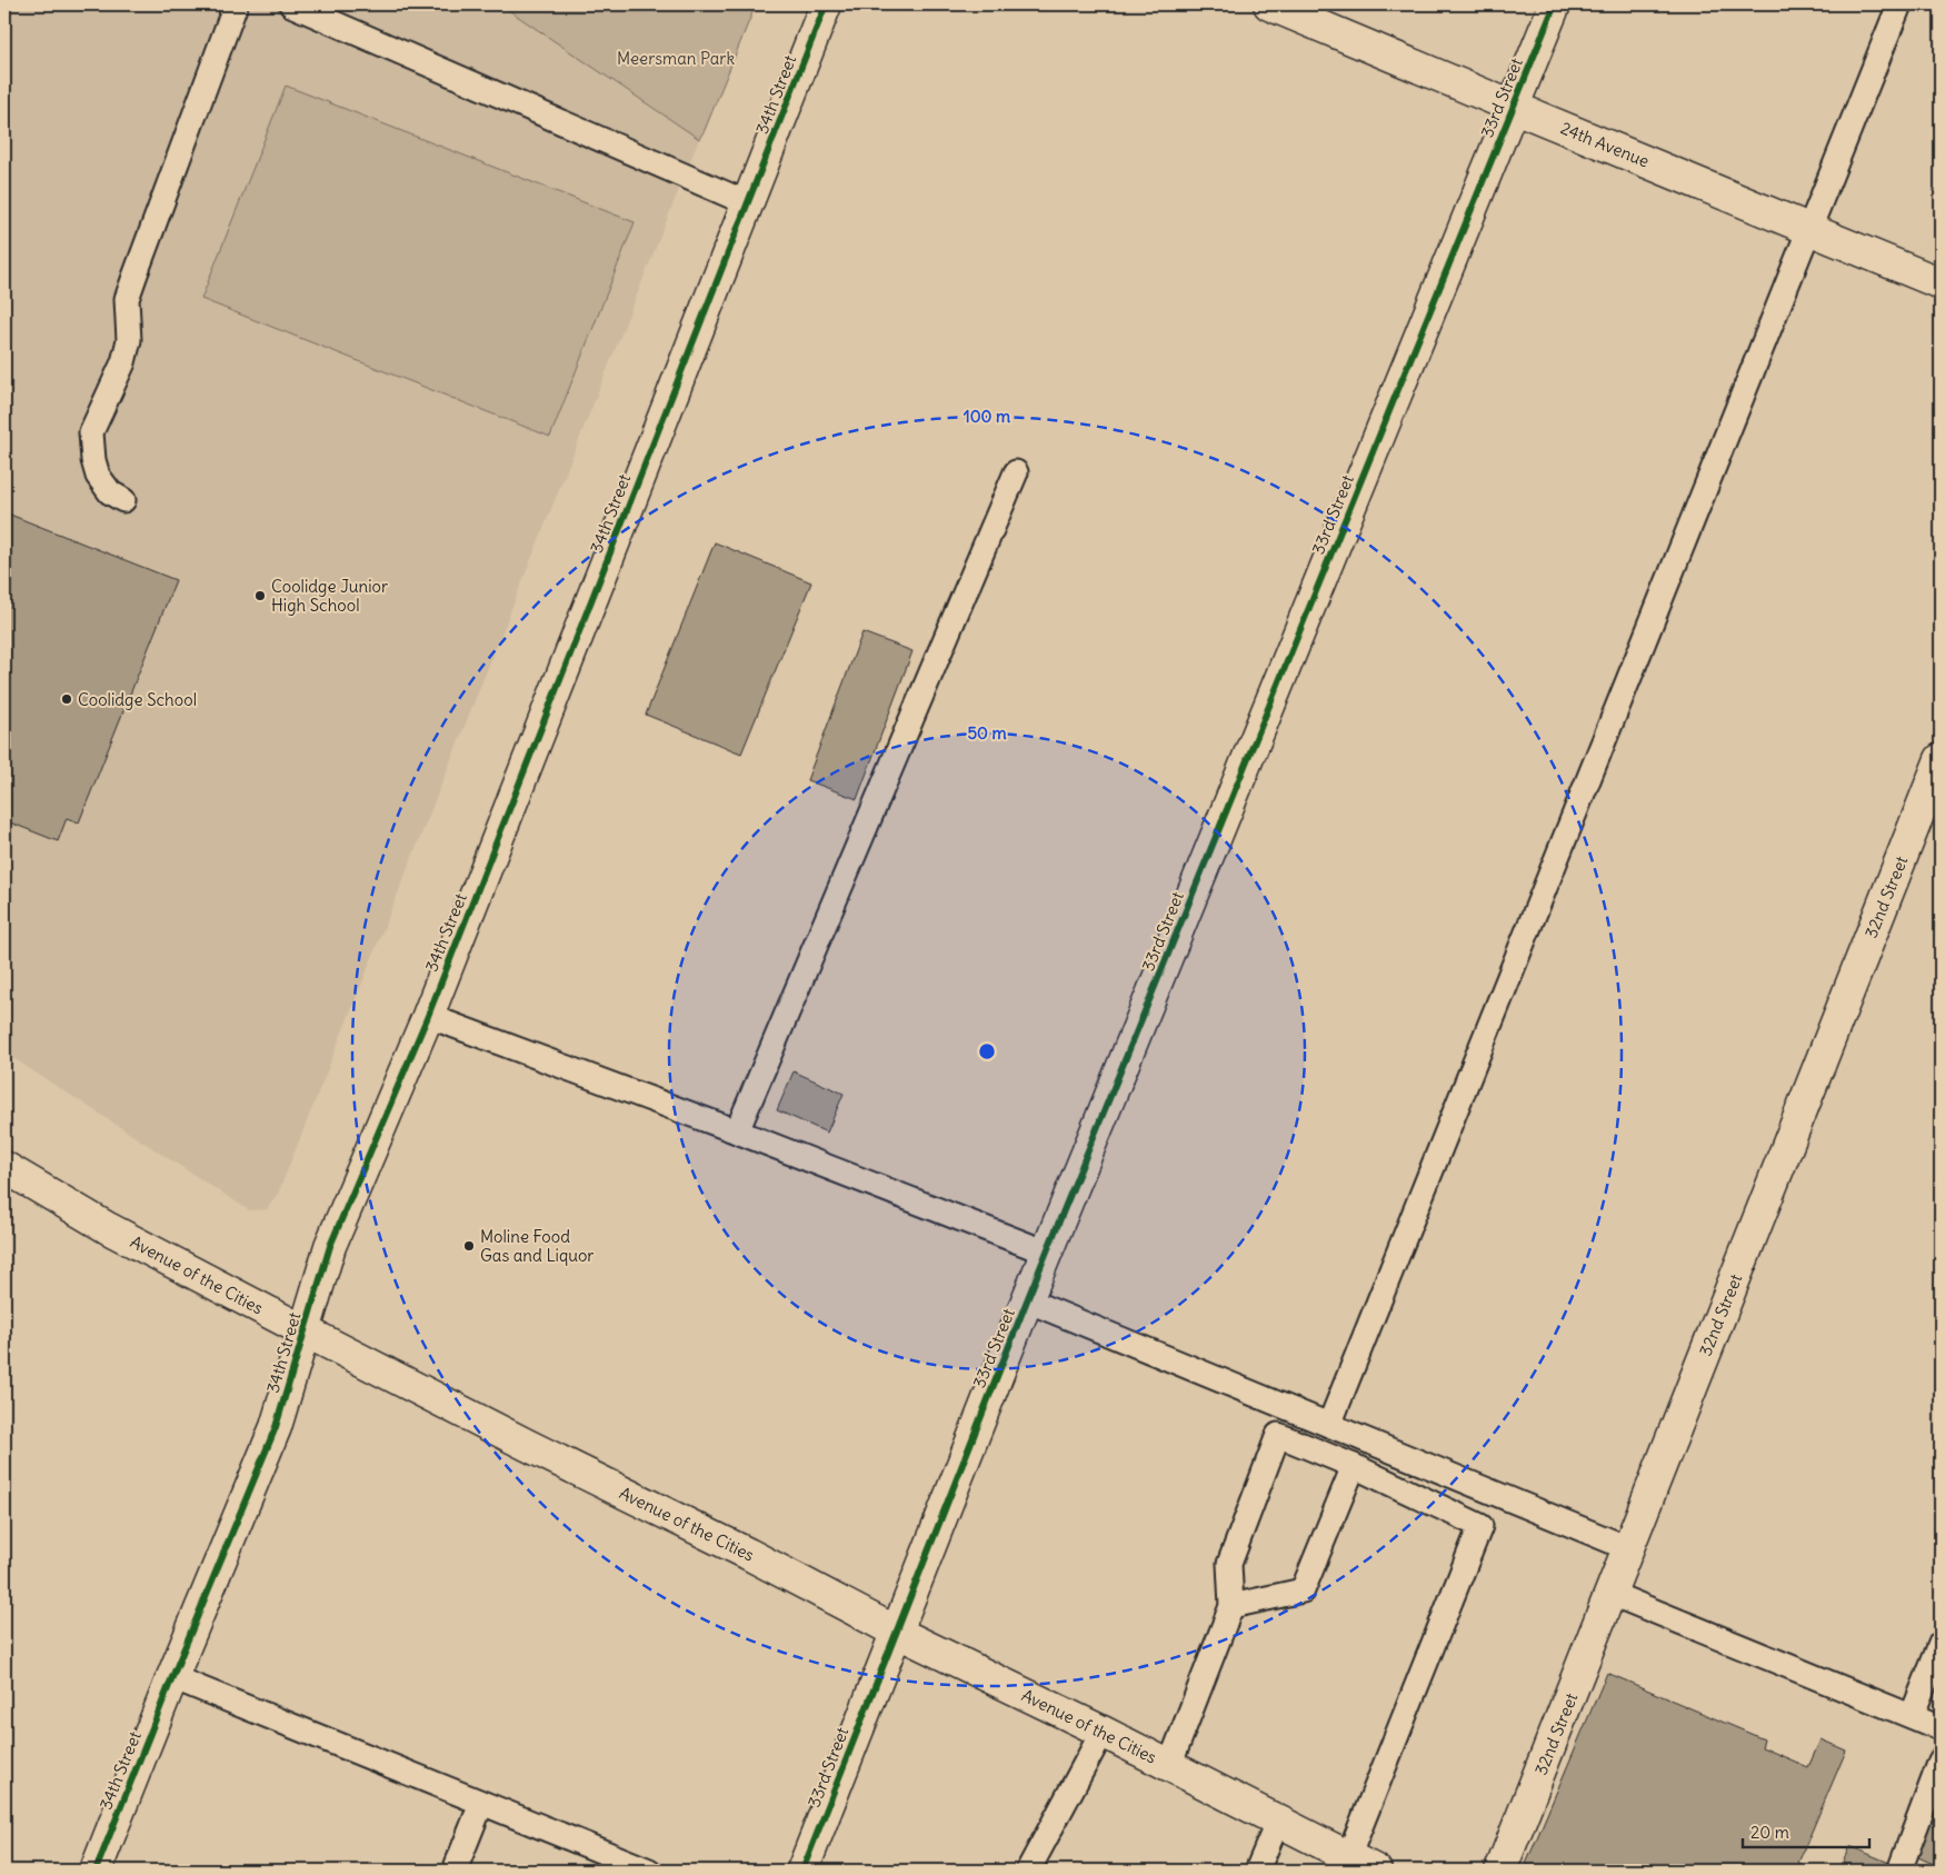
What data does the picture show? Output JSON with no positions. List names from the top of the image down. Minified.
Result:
{"streets":{"street":["34th Street","33rd Street","24th Avenue","32nd Street","Avenue of the Cities"]},"crossings":[["34th Street","Avenue of the Cities"],["33rd Street","24th Avenue"],["33rd Street","Avenue of the Cities"]],"parks":["Meersman Park"],"places":["Coolidge Junior High School","Coolidge School","Moline Food Gas and Liquor"],"scale_bar":"20 m","rings":["100 m","50 m"]}
